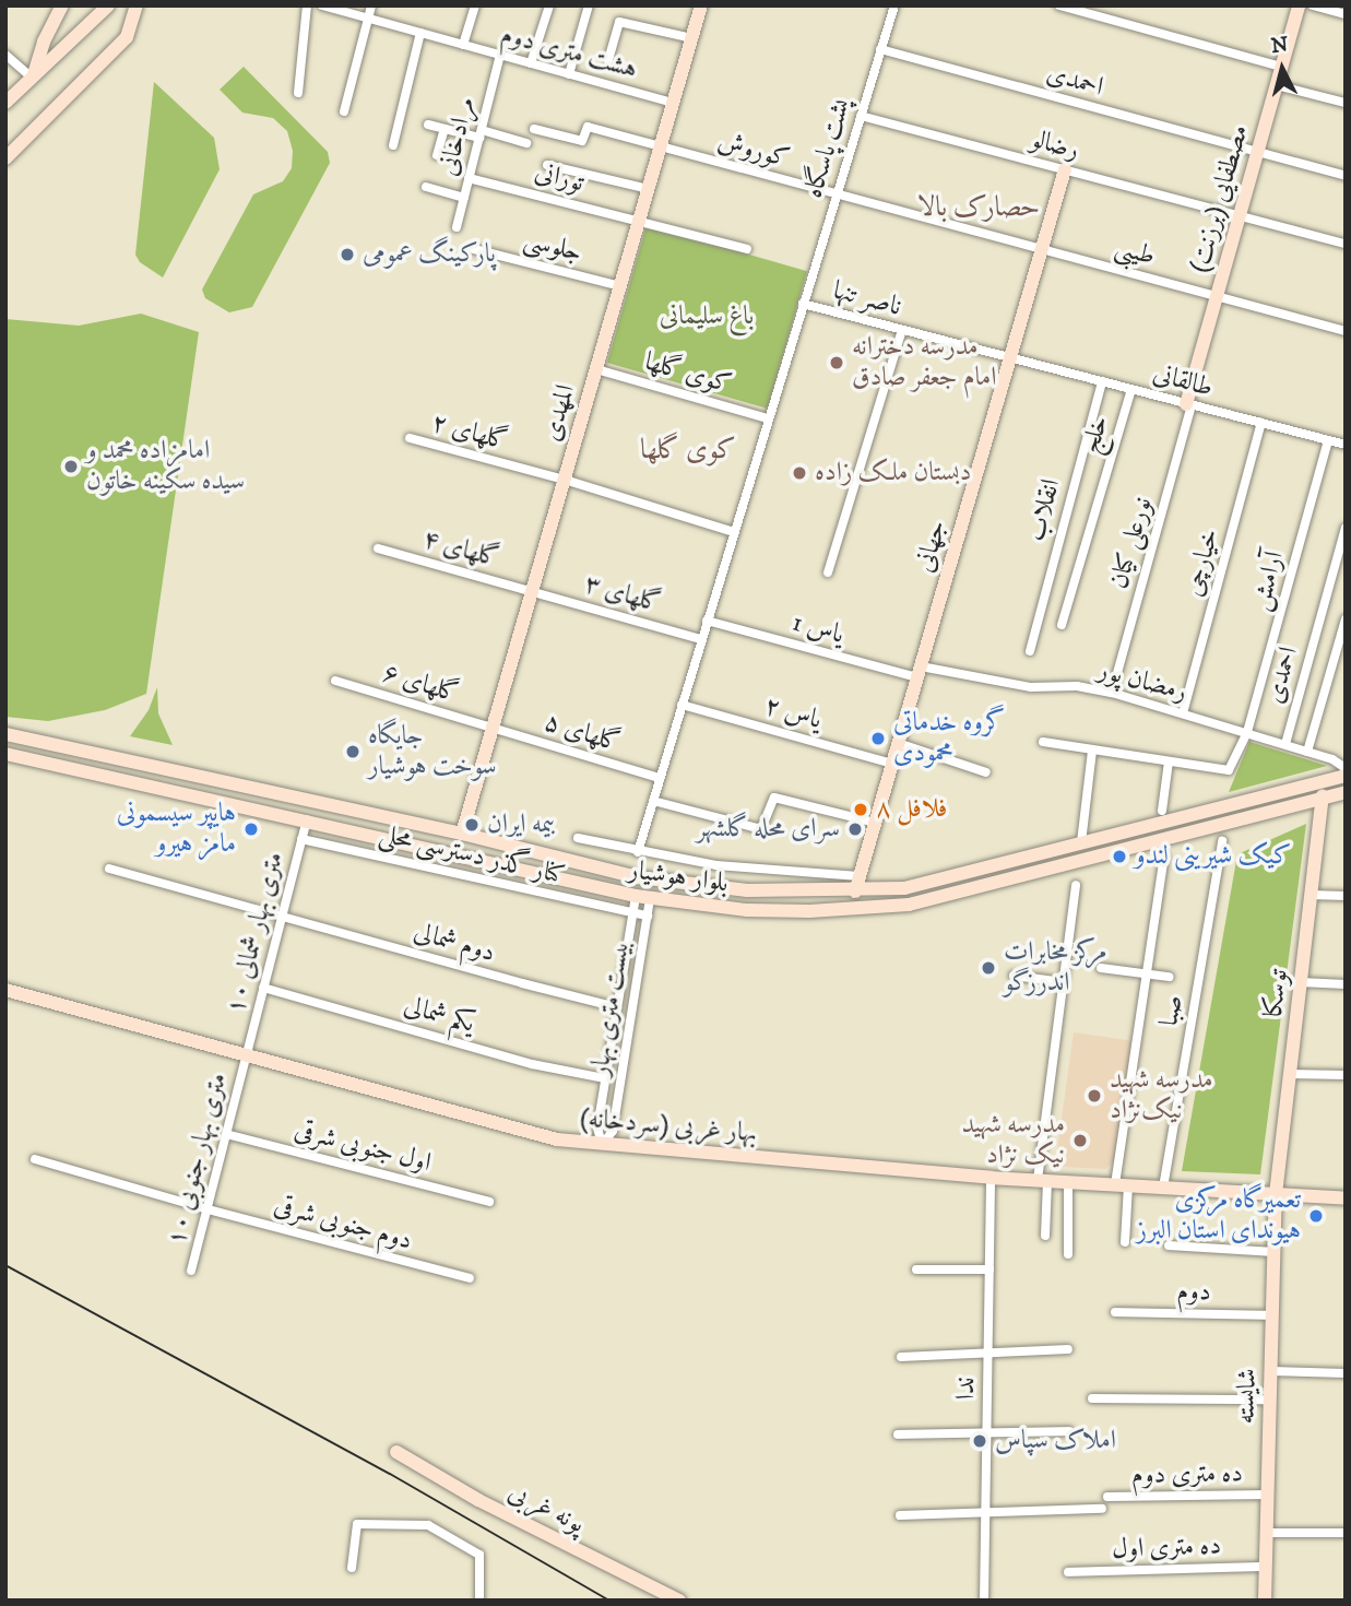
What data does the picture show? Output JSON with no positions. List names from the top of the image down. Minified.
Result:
{"streets":{"street":["هشت متری دوم","احمدی","مرادخانی","رضالو","پشت پاسگاه","کوروش","تورانی","مصطفایی (برزنت)","جلوسی","طیبی","ناصر تنها","کوی گلها","طالقانی","المهدی","گلهای ۲","خلج","انقلاب","نورعلی کیان","جهانی","گلهای ۴","خیارچی","آرامش","گلهای ۳","یاس 1","رمضان پور","گلهای ۶","یاس ۲","گلهای ۵","کنار گذر دسترسی محلی","بلوار هوشیار","۱۰ متری بهار شمالی","دوم شمالی","توسکا","بیست متری بهار","صبا","یکم شمالی","بهار غربی (سردخانه)","اول جنوبی شرقی","۱۰ متری بهار جنوبی","دوم جنوبی شرقی","دوم","ندا","شایسته","ده متری دوم","پونه غربی","ده متری اول"]},"crossings":[["هشت متری دوم","مرادخانی"],["هشت متری دوم","المهدی"],["احمدی","پشت پاسگاه"],["احمدی","مصطفایی (برزنت)"],["احمدی","رمضان پور"],["مرادخانی","تورانی"],["رضالو","پشت پاسگاه"],["رضالو","مصطفایی (برزنت)"],["رضالو","جهانی"],["پشت پاسگاه","کوروش"],["پشت پاسگاه","ناصر تنها"],["کوروش","طیبی"],["کوروش","المهدی"],["کوروش","جهانی"],["تورانی","المهدی"],["مصطفایی (برزنت)","طیبی"],["مصطفایی (برزنت)","طالقانی"],["مصطفایی (برزنت)","نورعلی کیان"],["جلوسی","المهدی"],["طیبی","جهانی"],["ناصر تنها","طالقانی"],["ناصر تنها","جهانی"],["کوی گلها","المهدی"],["طالقانی","خلج"],["طالقانی","انقلاب"],["طالقانی","نورعلی کیان"],["طالقانی","جهانی"],["طالقانی","خیارچی"],["طالقانی","آرامش"],["المهدی","گلهای ۲"],["المهدی","گلهای ۴"],["المهدی","گلهای ۳"],["المهدی","گلهای ۶"],["المهدی","گلهای ۵"],["المهدی","بلوار هوشیار"],["نورعلی کیان","رمضان پور"],["جهانی","یاس 1"],["جهانی","رمضان پور"],["جهانی","یاس ۲"],["جهانی","بلوار هوشیار"],["گلهای ۴","گلهای ۳"],["خیارچی","رمضان پور"],["آرامش","رمضان پور"],["یاس 1","رمضان پور"],["گلهای ۶","گلهای ۵"],["کنار گذر دسترسی محلی","۱۰ متری بهار شمالی"],["کنار گذر دسترسی محلی","بیست متری بهار"],["بلوار هوشیار","۱۰ متری بهار شمالی"],["بلوار هوشیار","توسکا"],["بلوار هوشیار","بیست متری بهار"],["۱۰ متری بهار شمالی","دوم شمالی"],["۱۰ متری بهار شمالی","یکم شمالی"],["۱۰ متری بهار شمالی","بهار غربی (سردخانه)"],["۱۰ متری بهار شمالی","۱۰ متری بهار جنوبی"],["دوم شمالی","بیست متری بهار"],["توسکا","بهار غربی (سردخانه)"],["توسکا","شایسته"],["بیست متری بهار","یکم شمالی"],["بیست متری بهار","بهار غربی (سردخانه)"],["صبا","بهار غربی (سردخانه)"],["بهار غربی (سردخانه)","۱۰ متری بهار جنوبی"],["بهار غربی (سردخانه)","ندا"],["بهار غربی (سردخانه)","شایسته"],["اول جنوبی شرقی","۱۰ متری بهار جنوبی"],["۱۰ متری بهار جنوبی","دوم جنوبی شرقی"],["دوم","شایسته"],["شایسته","ده متری دوم"],["شایسته","ده متری اول"]],"districts":["حصارک بالا","کوی گلها"],"parks":["باغ سلیمانی"],"places":["پارکینگ عمومی","مدرسه دخترانه امام جعفر صادق","امامزاده محمد و سیده سکینه خاتون","دبستان ملک زاده","گروه خدماتی محمودی","جایگاه سوخت هوشیار","فلافل ۸","بیمه ایران","هایپر سیسمونی مامز هیرو","سرای محله گلشهر","کیک شیرینی لندو","مرکز مخابرات اندرزگو","مدرسه شهید نیک‌نژاد","مدرسه شهید نیک نژاد","تعمیرگاه مرکزی هیوندای استان البرز","املاک سپاس"],"north":"top"}
